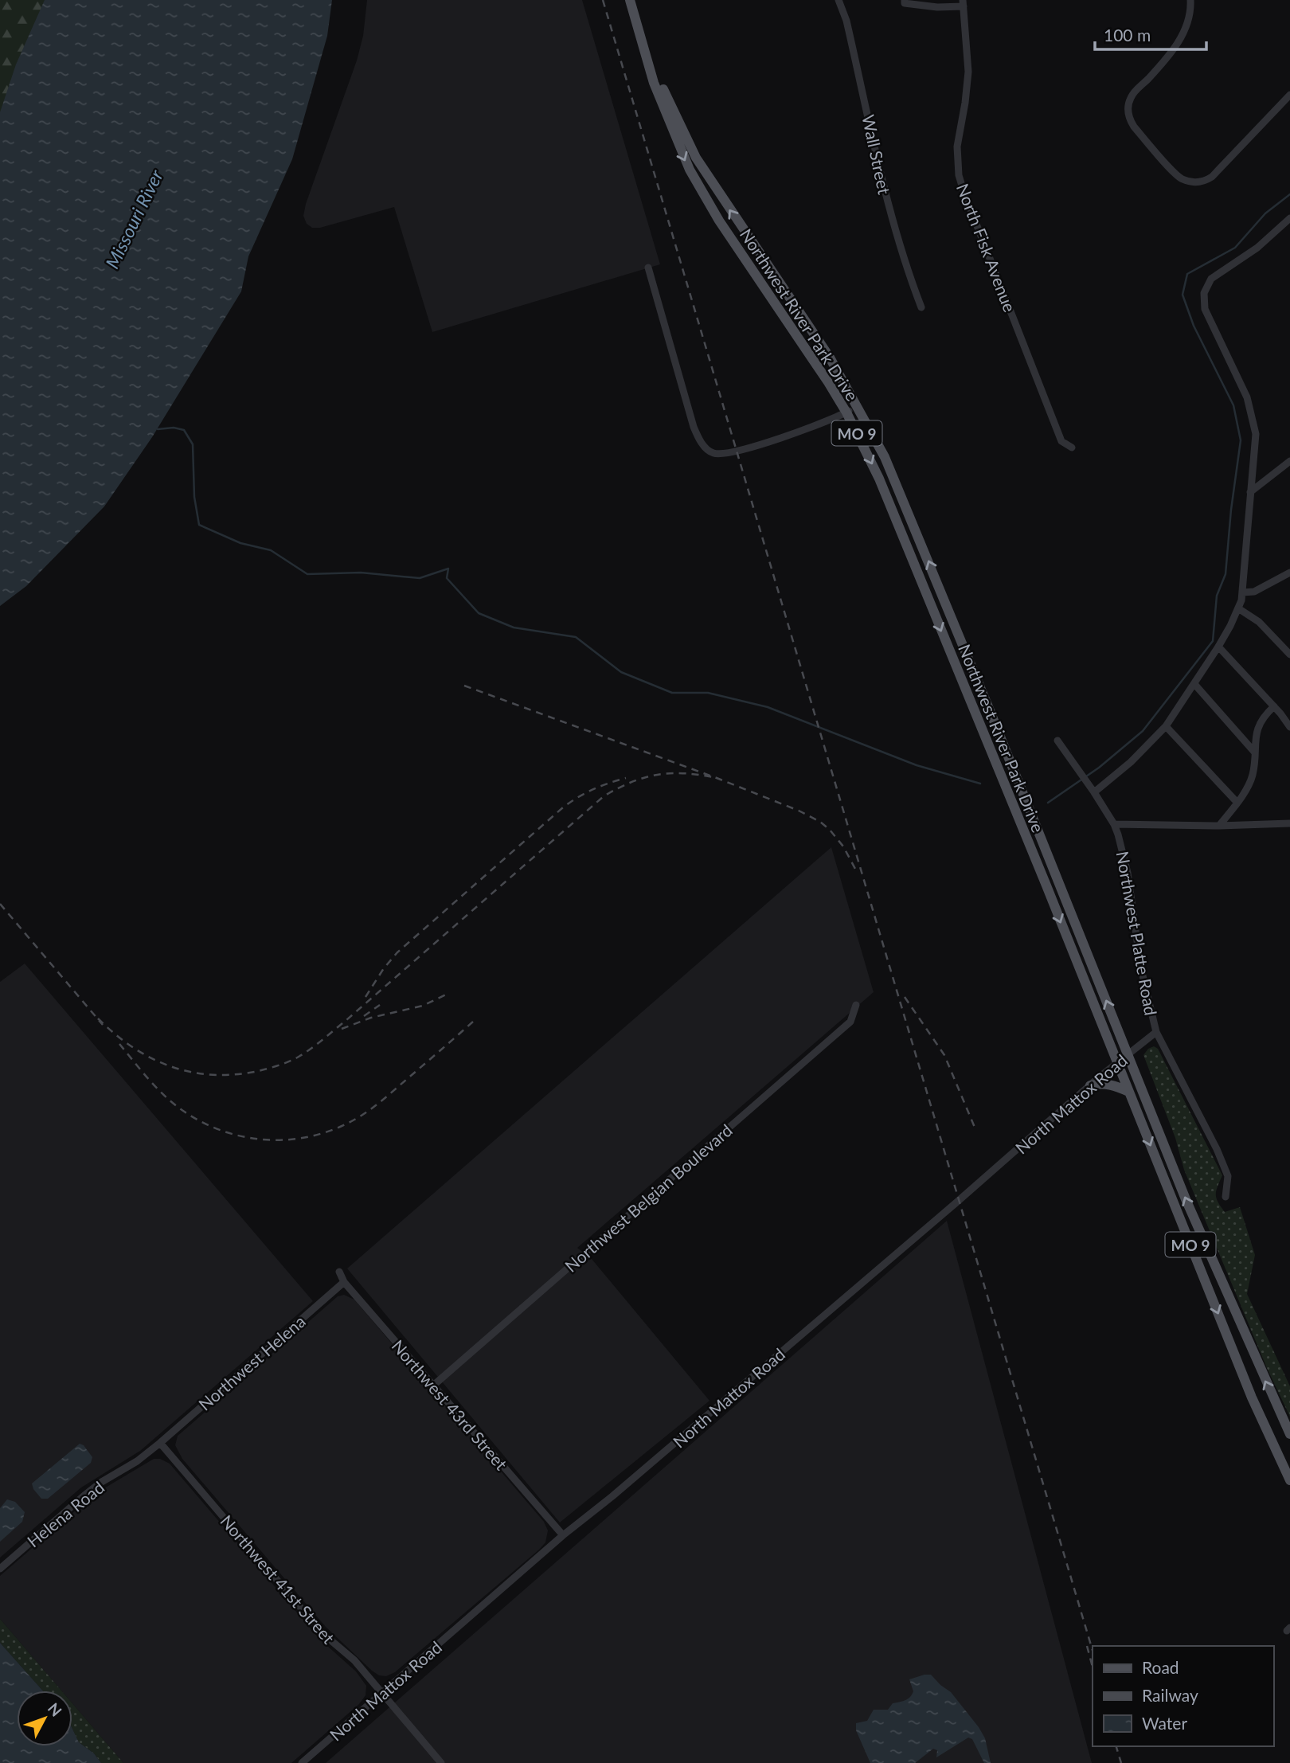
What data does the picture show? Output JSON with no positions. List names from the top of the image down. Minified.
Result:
{"streets":{"main road":["Northwest River Park Drive","MO 9"],"street":["Wall Street","North Fisk Avenue","Northwest Platte Road","North Mattox Road","Northwest Belgian Boulevard","Northwest Helena","Northwest 43rd Street","Helena Road","Northwest 41st Street"]},"crossings":[["Northwest River Park Drive","North Mattox Road"],["Northwest Platte Road","North Mattox Road"],["North Mattox Road","Northwest 43rd Street"],["North Mattox Road","Northwest 41st Street"],["Northwest Belgian Boulevard","Northwest 43rd Street"],["Northwest Helena","Northwest 43rd Street"],["Northwest Helena","Helena Road"],["Northwest Helena","Northwest 41st Street"],["Helena Road","Northwest 41st Street"]],"water":["Missouri River"],"legend":["Road","Railway","Water"],"scale_bar":"100 m","north":"top right"}
